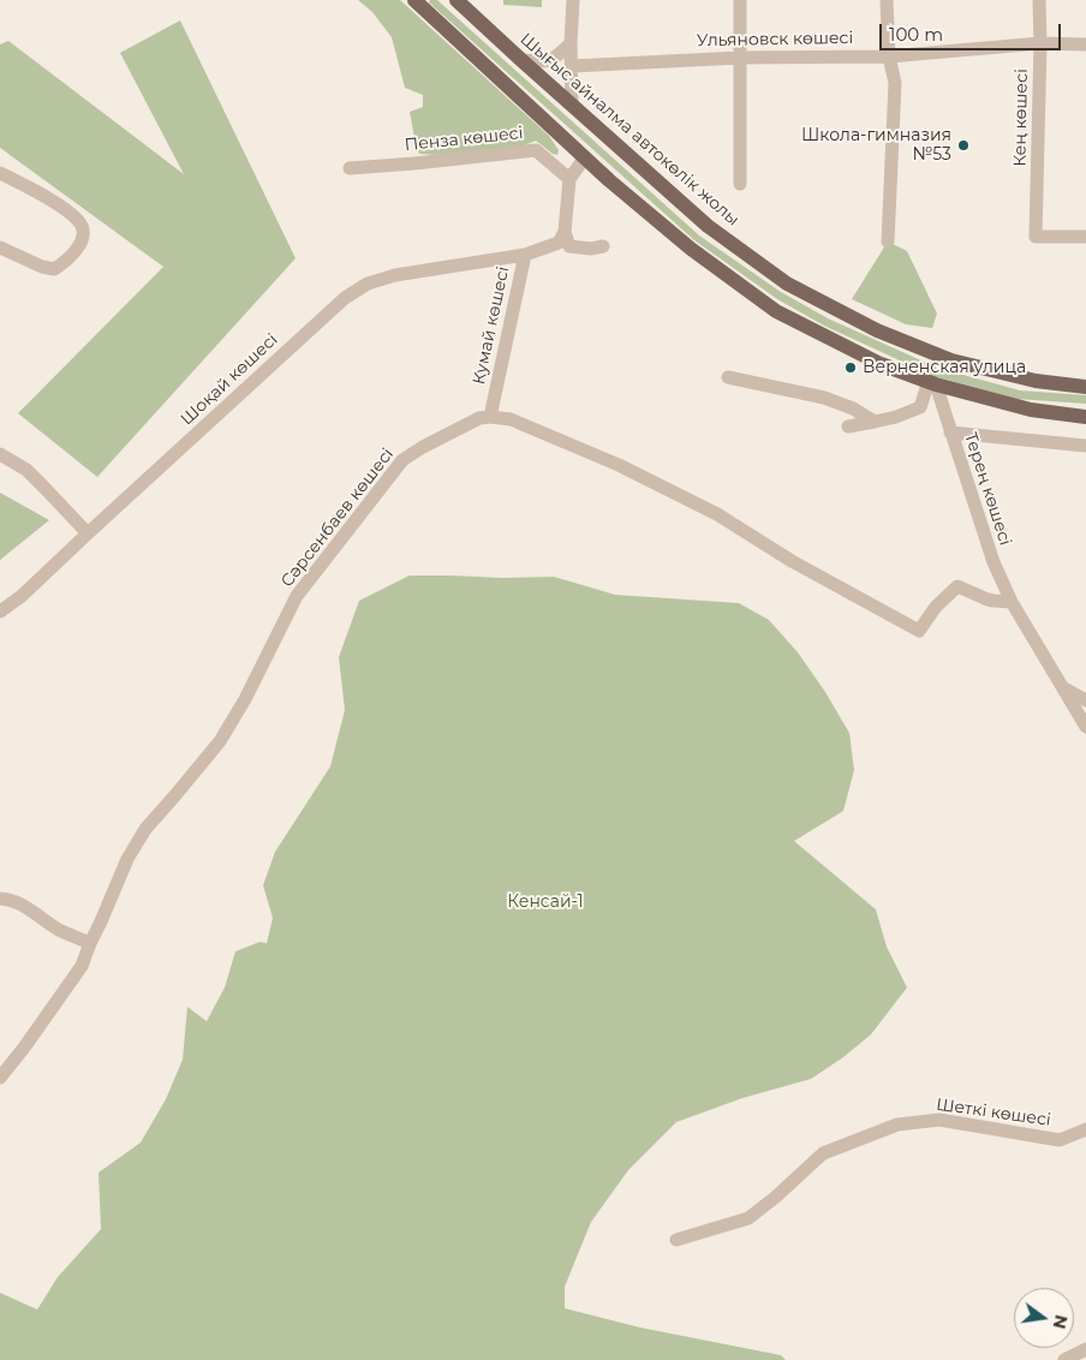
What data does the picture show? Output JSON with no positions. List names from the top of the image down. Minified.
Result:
{"streets":{"main road":["Шығыс айналма автокөлік жолы"],"street":["Ульяновск көшесі","Кең көшесі","Пенза көшесі","Кумай көшесі","Шоқай көшесі","Терең көшесі","Сәрсенбаев көшесі","Шеткі көшесі"]},"crossings":[["Ульяновск көшесі","Кең көшесі"],["Кумай көшесі","Шоқай көшесі"],["Кумай көшесі","Сәрсенбаев көшесі"]],"parks":["Кенсай-1"],"places":["Школа-гимназия №53","Верненская улица"],"scale_bar":"100 m","north":"right"}
